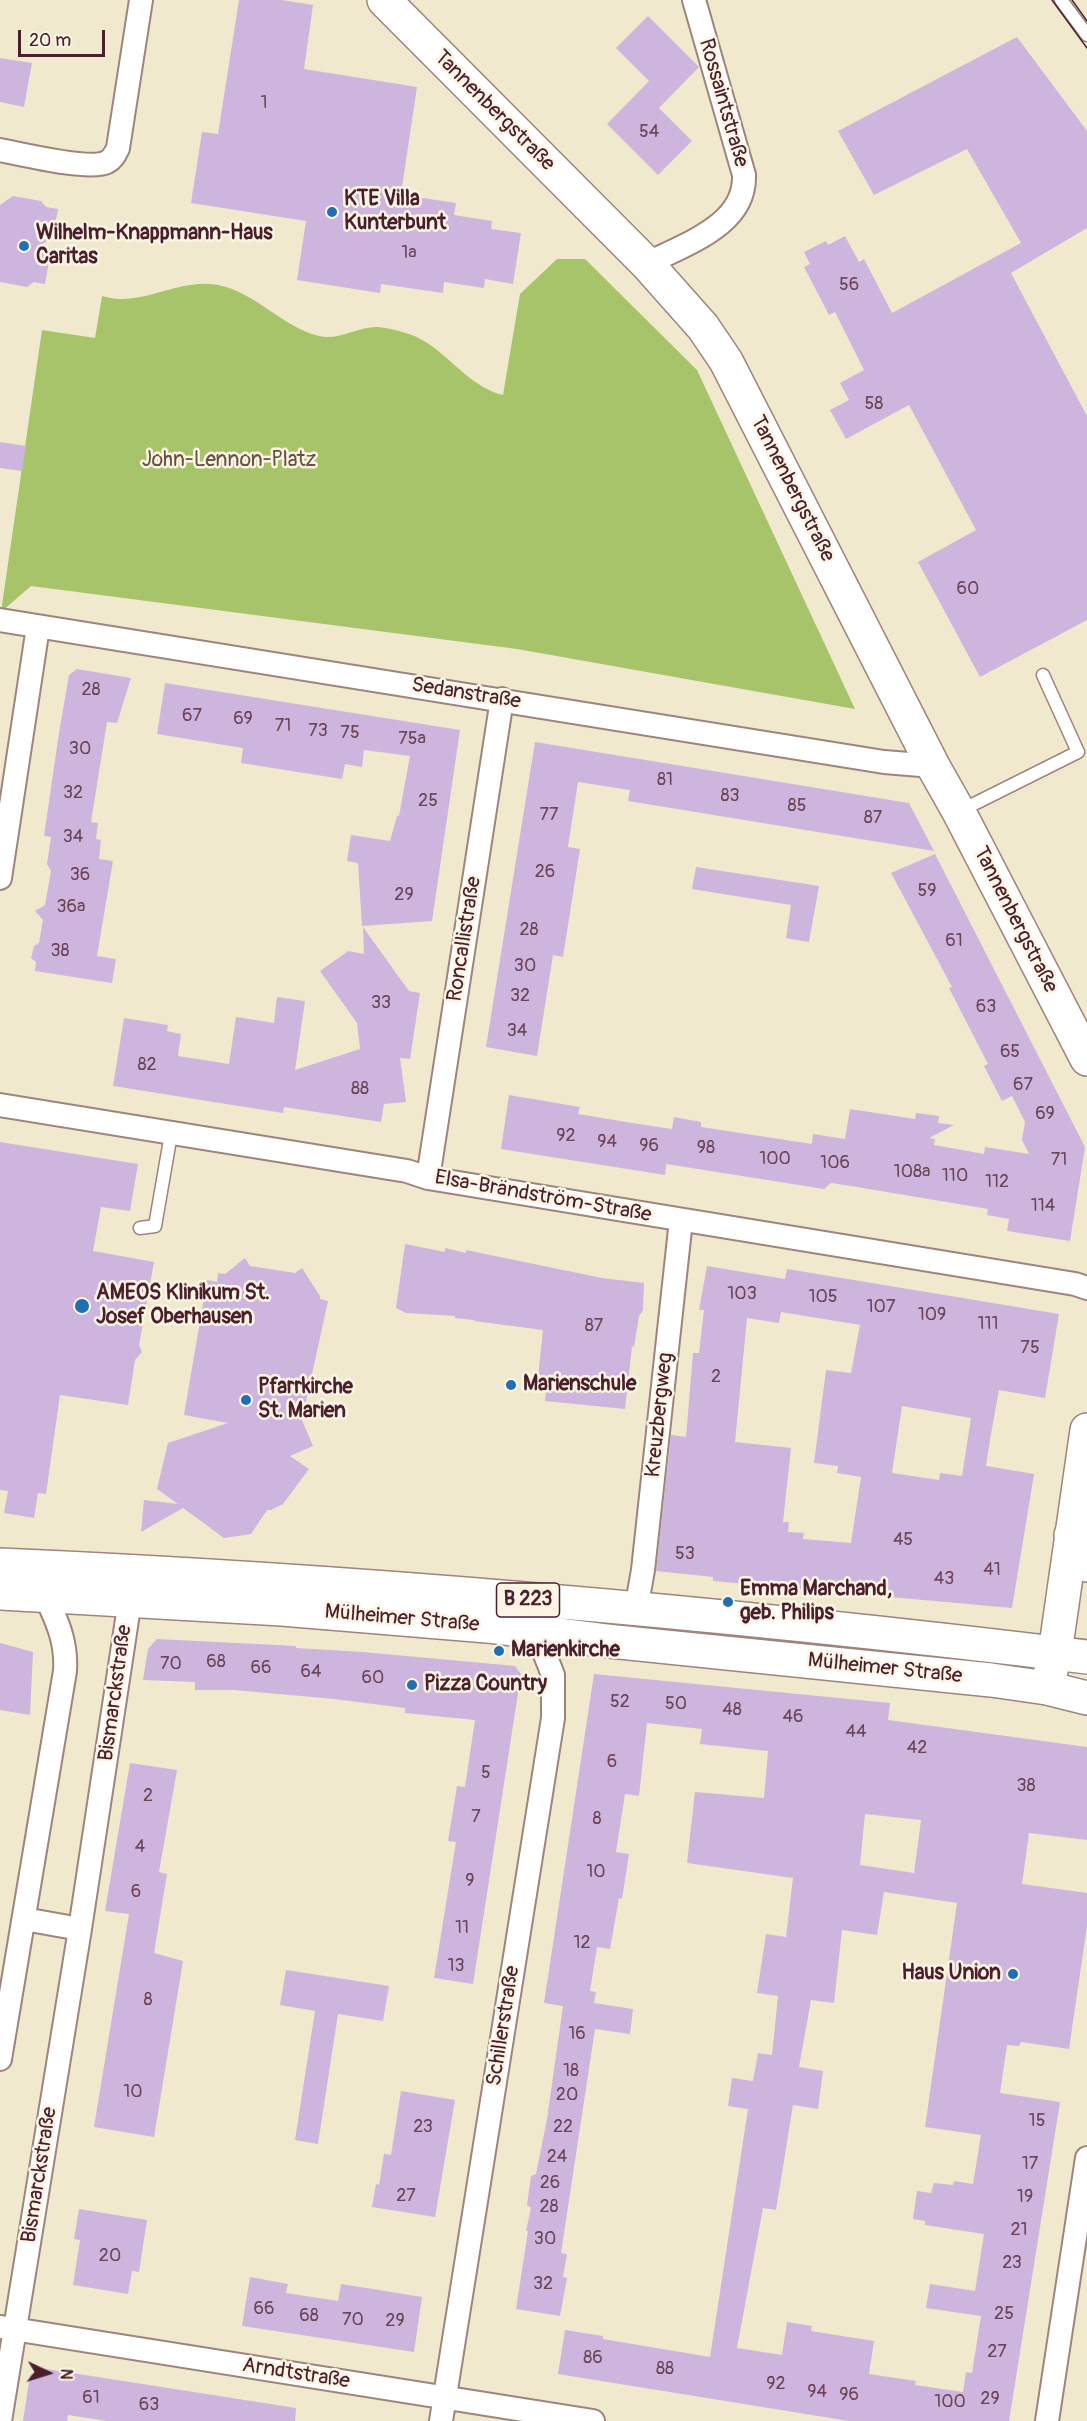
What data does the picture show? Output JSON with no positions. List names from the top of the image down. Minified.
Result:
{"streets":{"main road":["Tannenbergstraße","B 223","Mülheimer Straße"],"street":["Rossaintstraße","Sedanstraße","Roncallistraße","Elsa-Brändström-Straße","Kreuzbergweg","Bismarckstraße","Schillerstraße","Arndtstraße"]},"crossings":[["Rossaintstraße","Tannenbergstraße"],["Tannenbergstraße","Sedanstraße"],["Sedanstraße","Roncallistraße"],["Roncallistraße","Elsa-Brändström-Straße"],["Elsa-Brändström-Straße","Kreuzbergweg"],["Kreuzbergweg","Mülheimer Straße"],["Mülheimer Straße","Bismarckstraße"],["Mülheimer Straße","Schillerstraße"],["Bismarckstraße","Arndtstraße"],["Schillerstraße","Arndtstraße"]],"parks":["John-Lennon-Platz"],"places":["KTE Villa Kunterbunt","Wilhelm-Knappmann-Haus Caritas","AMEOS Klinikum St. Josef Oberhausen","Marienschule","Pfarrkirche St. Marien","Emma Marchand, geb. Philips","Marienkirche","Pizza Country","Haus Union"],"house_numbers":["1","54","1a","56","58","60","28","67","69","71","73","75","75a","30","81","32","83","25","85","77","87","34","26","36","59","29","36a","28","61","38","30","32","33","63","34","65","82","67","88","69","92","94","96","98","100","71","106","108a","110","112","114","103","105","107","109","111","87","75","2","45","53","41","43","68","70","66","64","60","52","50","48","46","44","42","6","5","38","2","7","8","4","10","9","6","11","12","13","8","16","18","10","20","15","23","22","24","17","26","27","19","28","21","30","20","23","32","66","25","68","70","29","27","86","88","92","94","96","61","29","100","63"],"scale_bar":"20 m","north":"right"}
